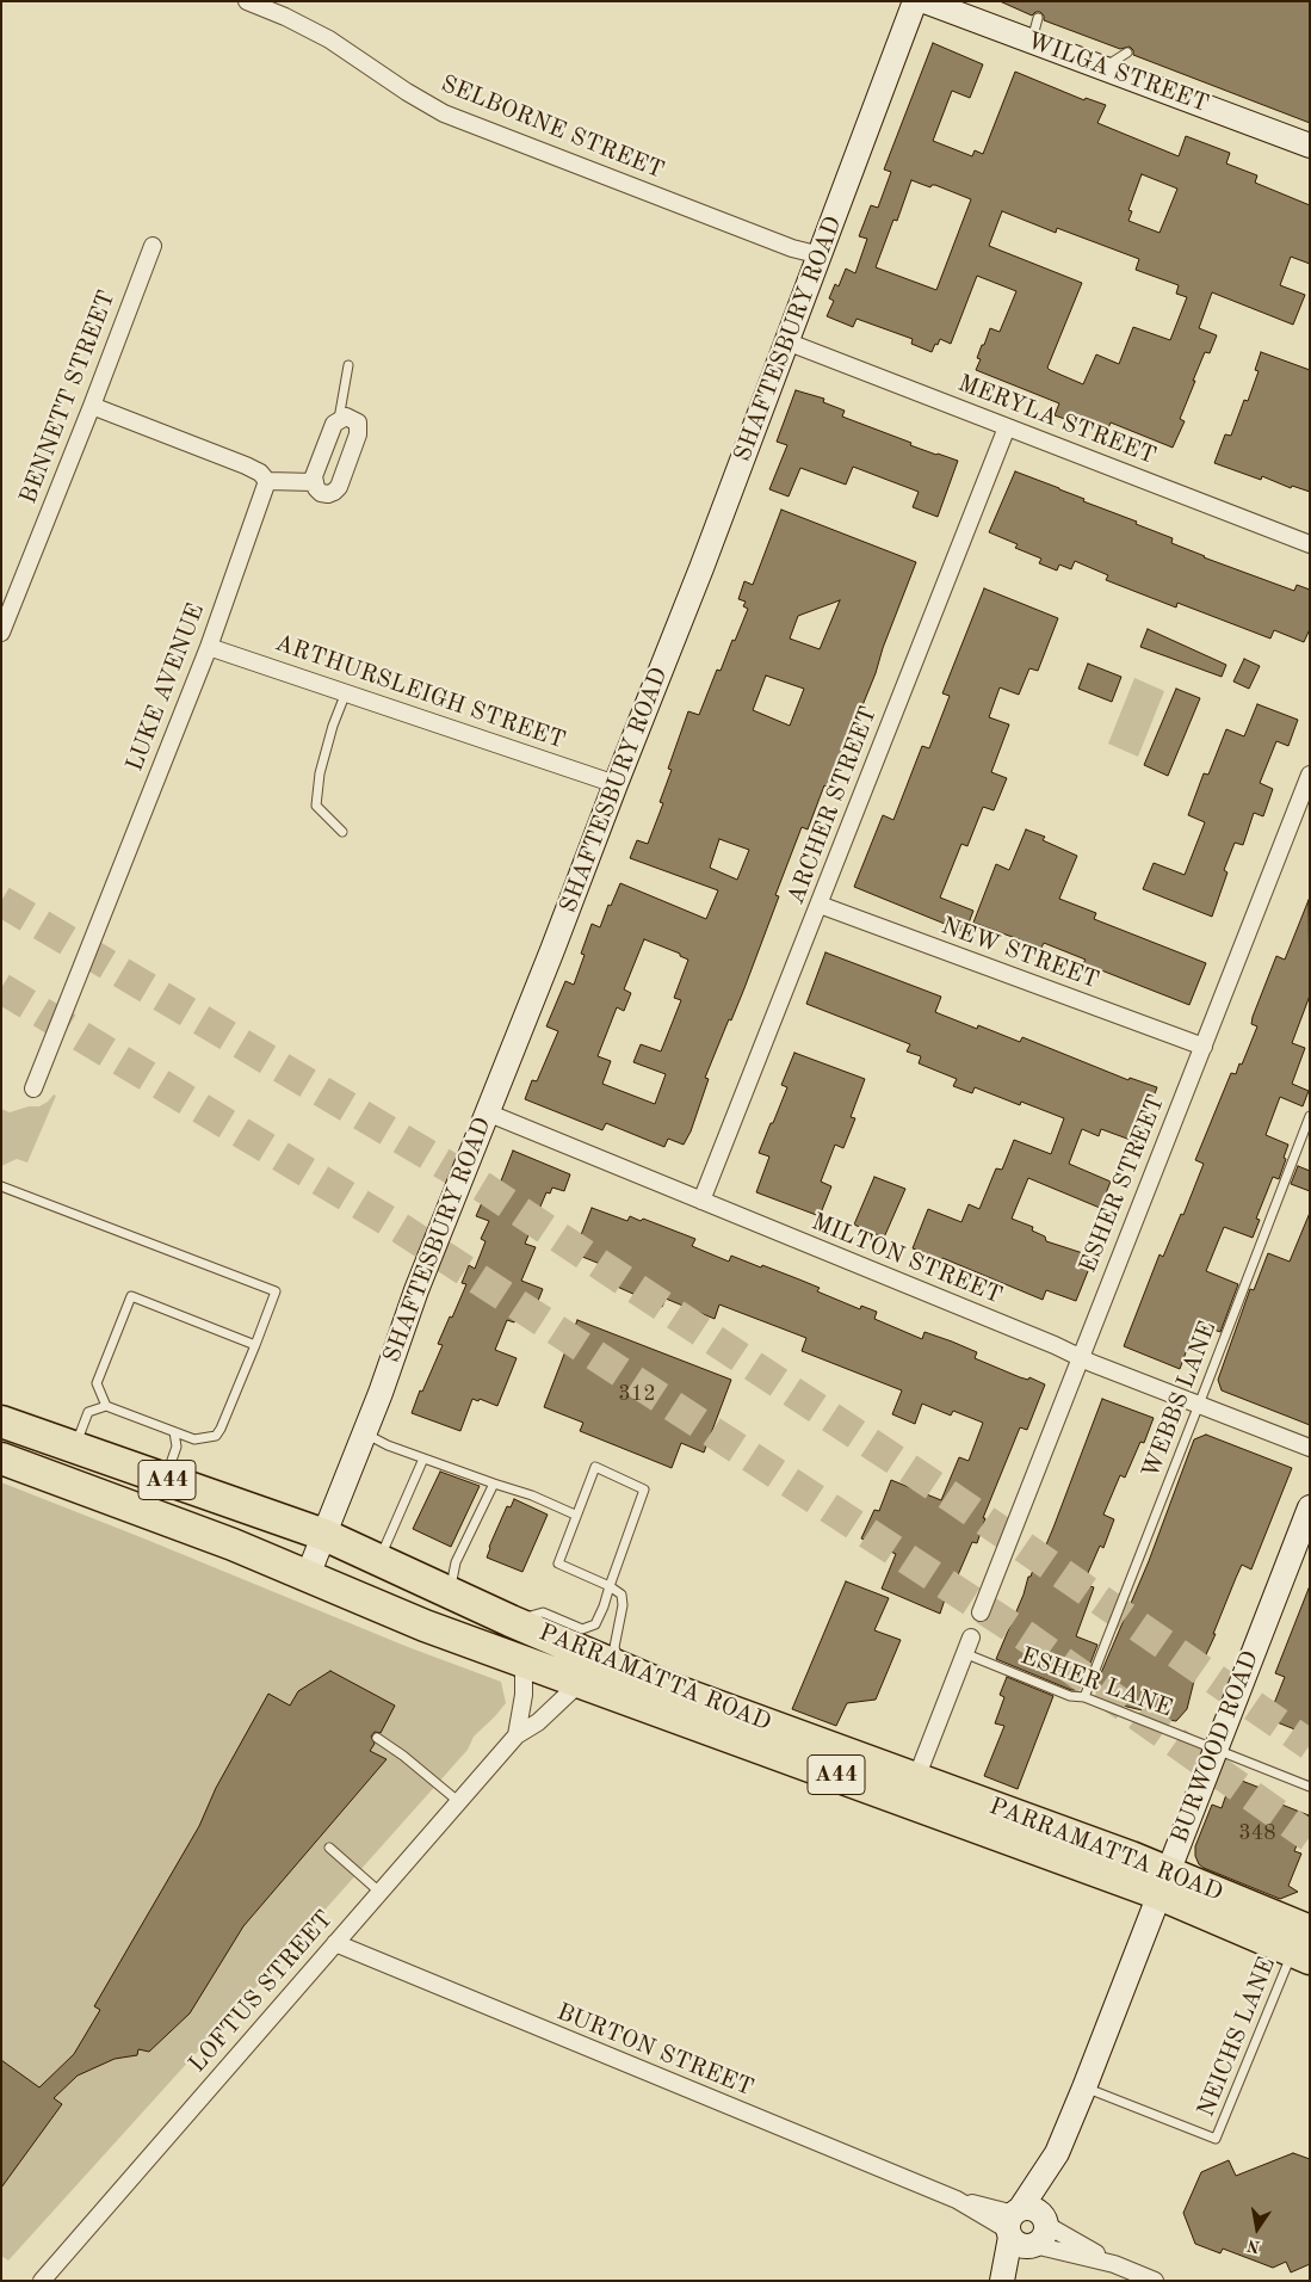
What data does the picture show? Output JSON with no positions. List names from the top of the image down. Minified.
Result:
{"streets":{"highway":["A44","PARRAMATTA ROAD"],"main road":["WILGA STREET","SHAFTESBURY ROAD","BURWOOD ROAD"],"street":["SELBORNE STREET","BENNETT STREET","MERYLA STREET","LUKE AVENUE","ARTHURSLEIGH STREET","ARCHER STREET","NEW STREET","ESHER STREET","MILTON STREET","LOFTUS STREET","BURTON STREET"],"lane":["WEBBS LANE","ESHER LANE","NEICHS LANE"]},"crossings":[["SELBORNE STREET","SHAFTESBURY ROAD"],["SHAFTESBURY ROAD","MERYLA STREET"],["SHAFTESBURY ROAD","ARTHURSLEIGH STREET"],["SHAFTESBURY ROAD","MILTON STREET"],["SHAFTESBURY ROAD","PARRAMATTA ROAD"],["MERYLA STREET","ARCHER STREET"],["LUKE AVENUE","ARTHURSLEIGH STREET"],["ARCHER STREET","NEW STREET"],["ARCHER STREET","MILTON STREET"],["NEW STREET","ESHER STREET"],["ESHER STREET","MILTON STREET"],["MILTON STREET","WEBBS LANE"],["WEBBS LANE","ESHER LANE"],["PARRAMATTA ROAD","BURWOOD ROAD"],["PARRAMATTA ROAD","LOFTUS STREET"],["PARRAMATTA ROAD","NEICHS LANE"],["ESHER LANE","BURWOOD ROAD"],["BURWOOD ROAD","NEICHS LANE"],["BURWOOD ROAD","BURTON STREET"],["LOFTUS STREET","BURTON STREET"]],"house_numbers":["312","348"],"north":"bottom"}
